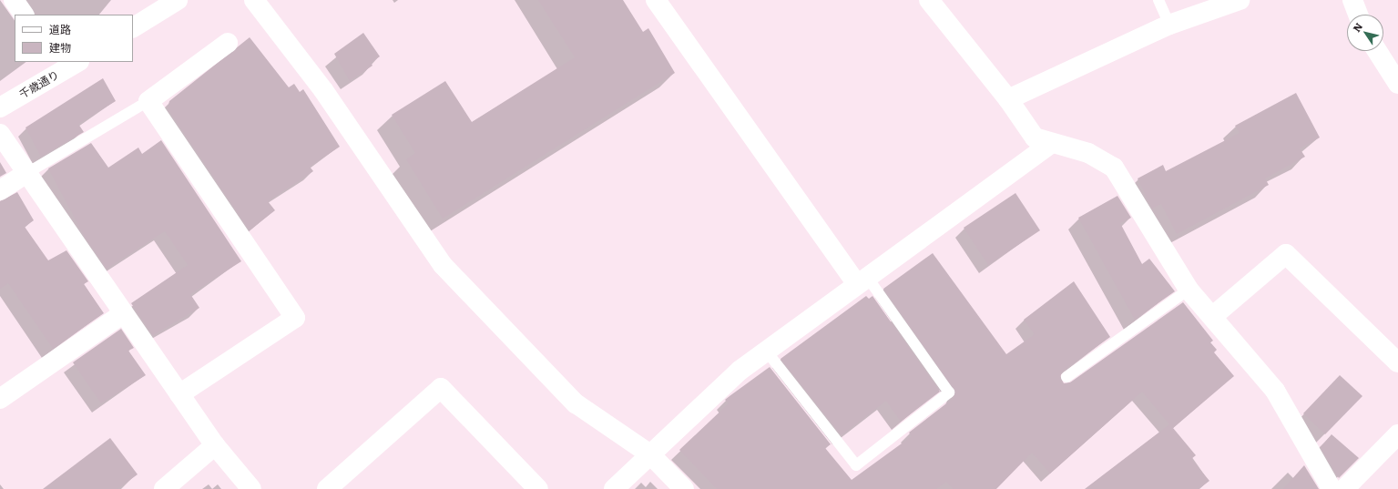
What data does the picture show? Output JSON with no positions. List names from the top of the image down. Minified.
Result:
{"streets":{"street":["千歳通り"]},"legend":["道路","建物"],"north":"top left"}
